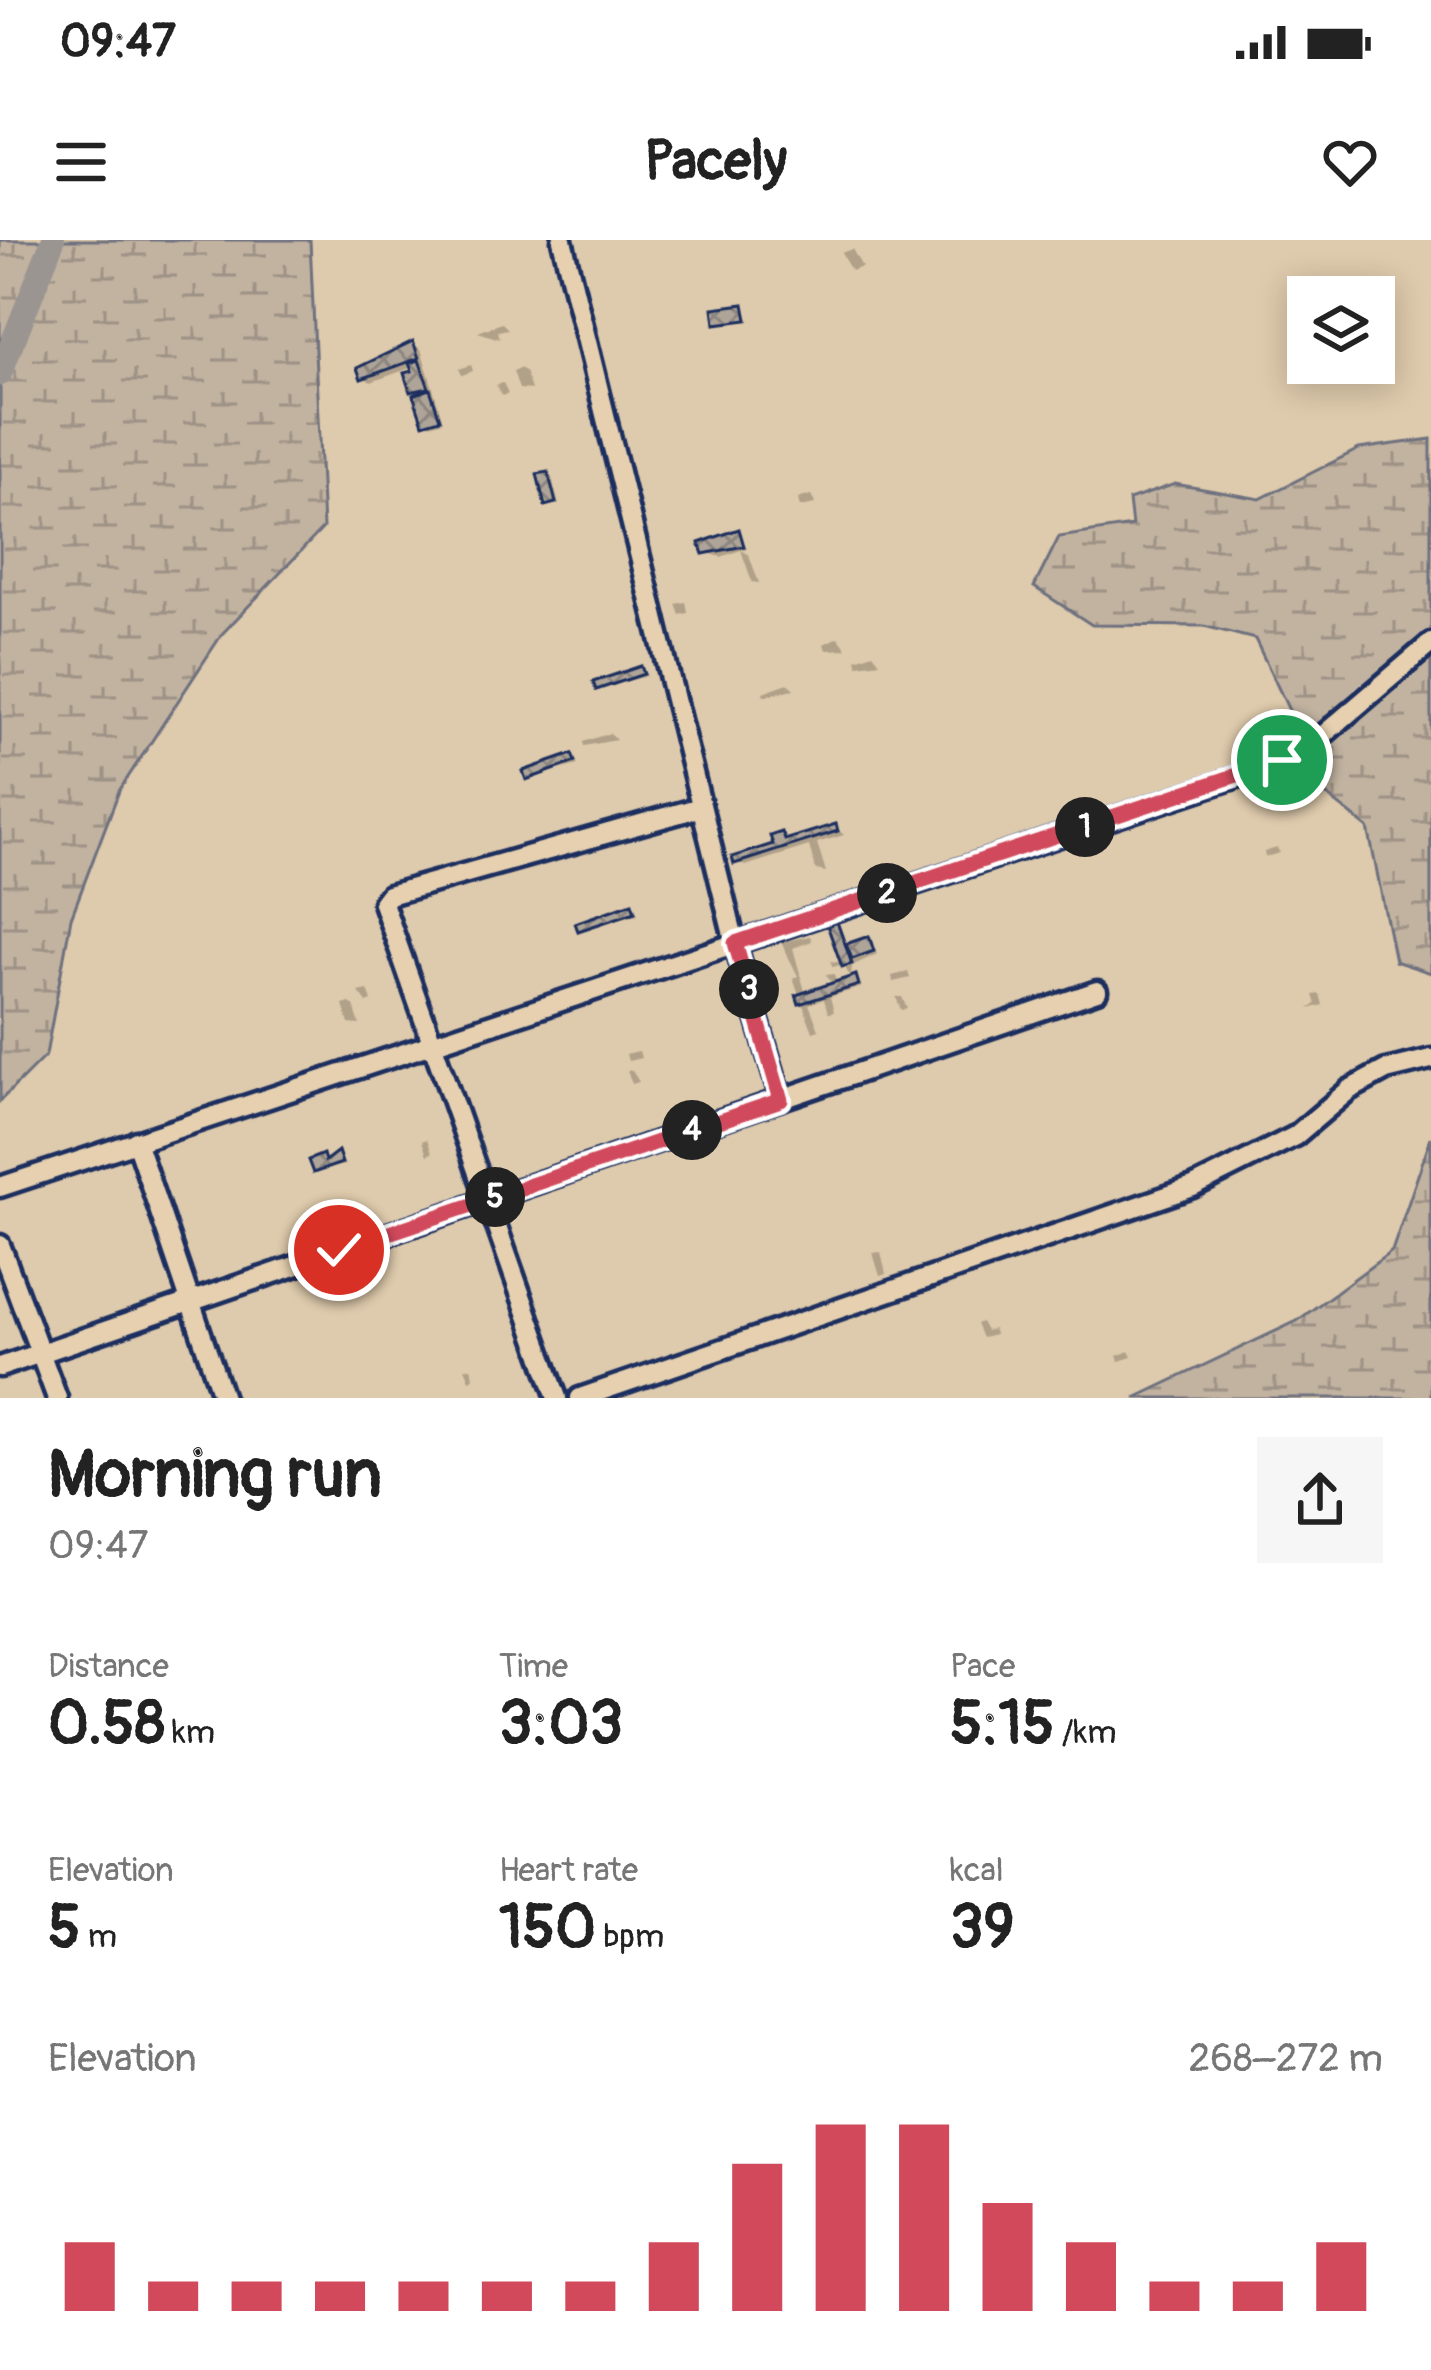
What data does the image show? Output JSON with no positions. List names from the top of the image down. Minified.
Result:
{"page":{"status":"09:47","header":"Pacely","pins":["1","2","3","4","5"],"heading":["Morning run","09:47"],"stats":[["Distance","0.58 km"],["Time","3:03"],["Pace","5:15 /km"],["Elevation","5 m"],["Heart rate","150 bpm"],["kcal","39"]],"chart":["Elevation","268–272 m"]}}
